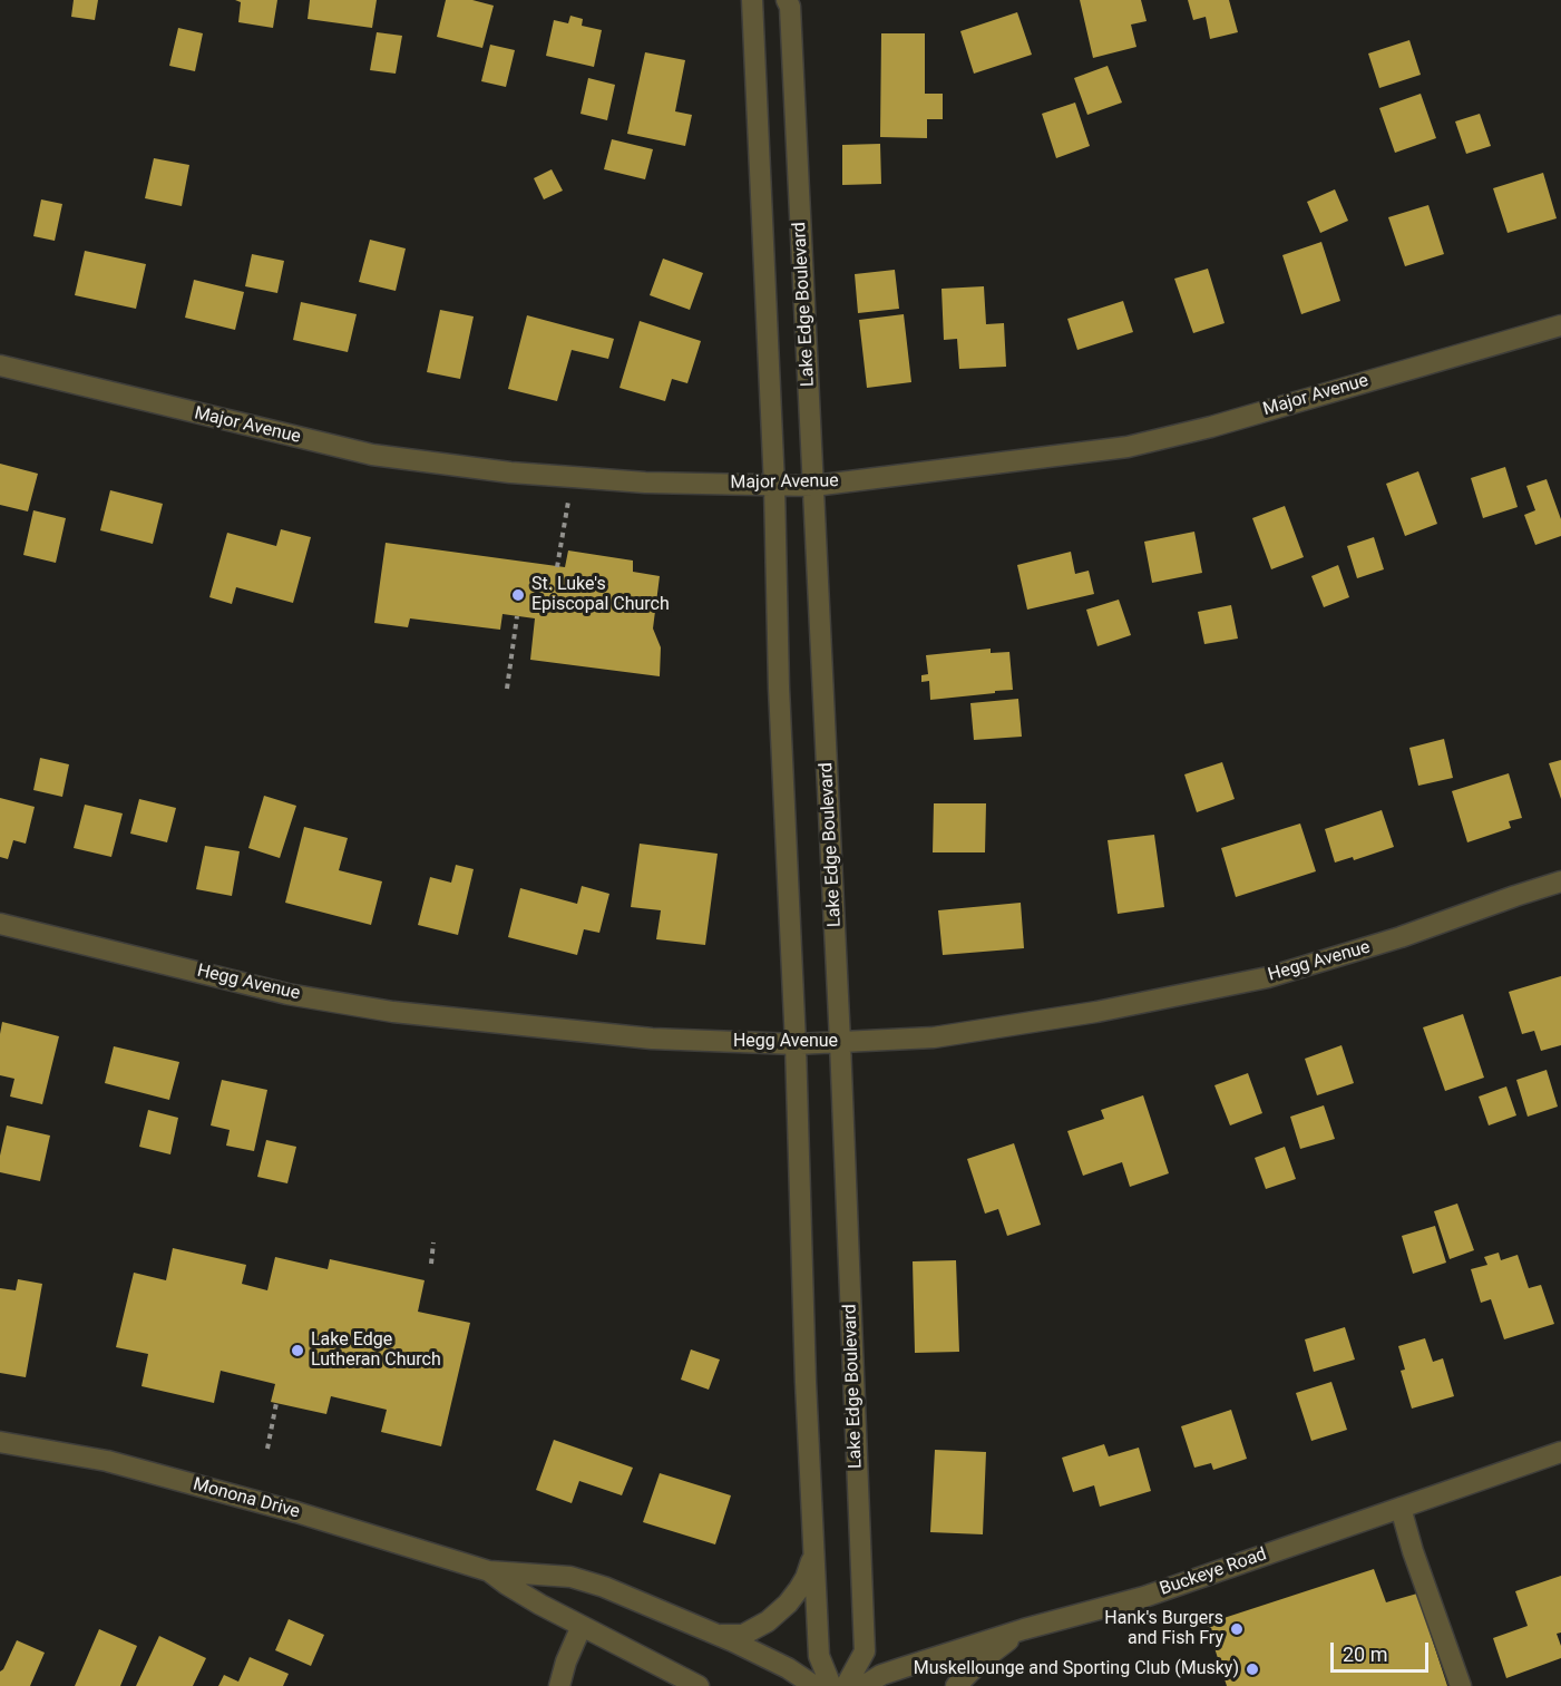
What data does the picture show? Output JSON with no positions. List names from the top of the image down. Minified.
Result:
{"streets":{"street":["Lake Edge Boulevard","Major Avenue","Hegg Avenue","Monona Drive","Buckeye Road"]},"crossings":[["Lake Edge Boulevard","Major Avenue"],["Lake Edge Boulevard","Hegg Avenue"]],"places":["St. Luke's Episcopal Church","Lake Edge Lutheran Church","Hank's Burgers and Fish Fry","Muskellounge and Sporting Club (Musky)"],"scale_bar":"20 m"}
